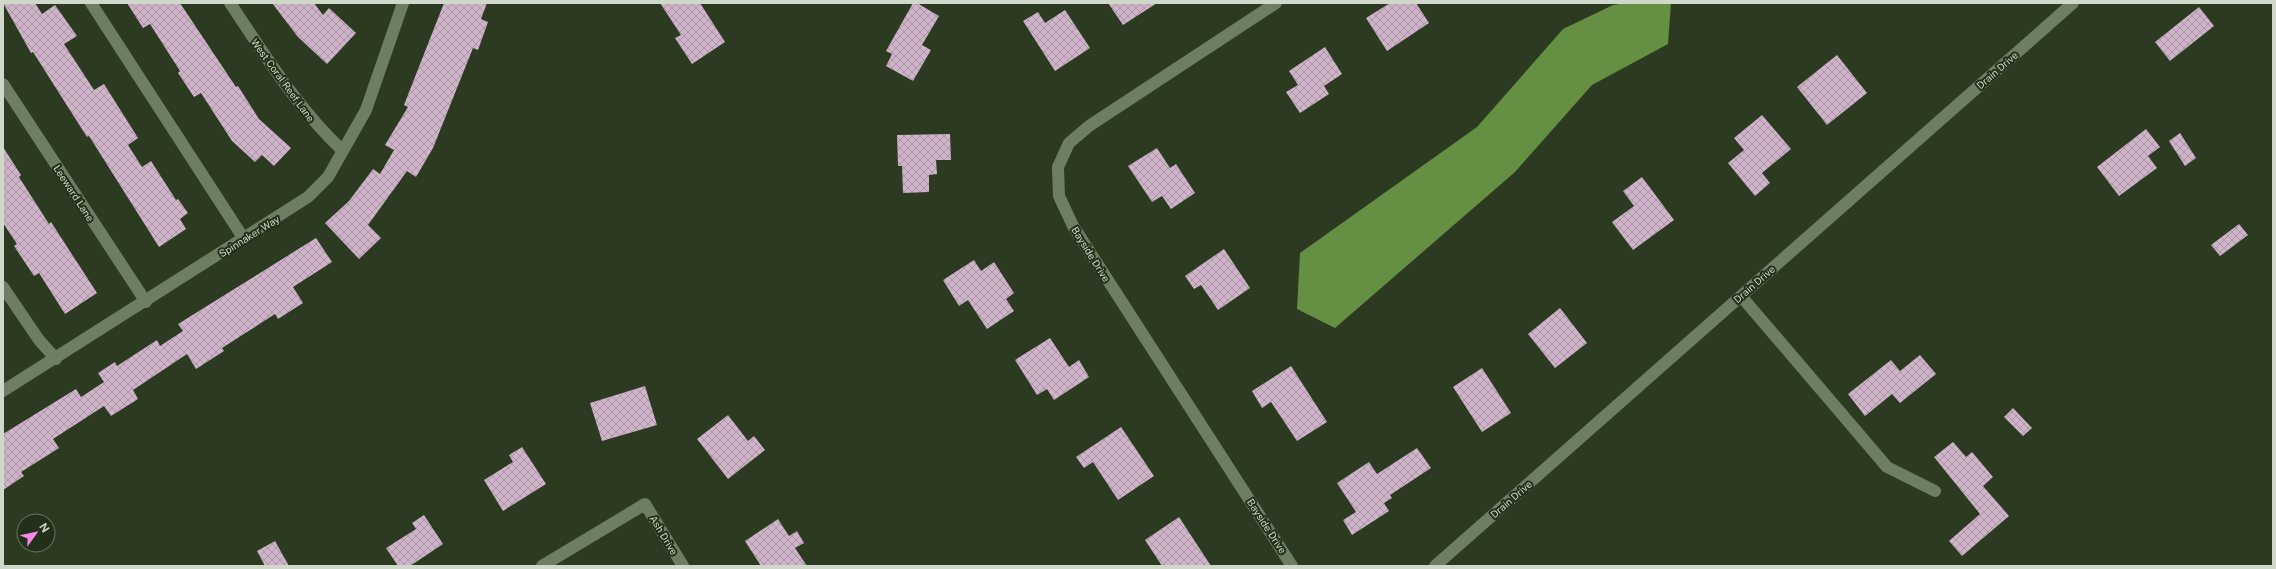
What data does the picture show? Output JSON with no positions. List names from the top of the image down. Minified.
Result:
{"streets":{"street":["Drain Drive","West Coral Reef Lane","Leeward Lane","Spinnaker Way","Bayside Drive","Ash Drive"]},"crossings":[["West Coral Reef Lane","Spinnaker Way"],["Leeward Lane","Spinnaker Way"]],"north":"top right"}
